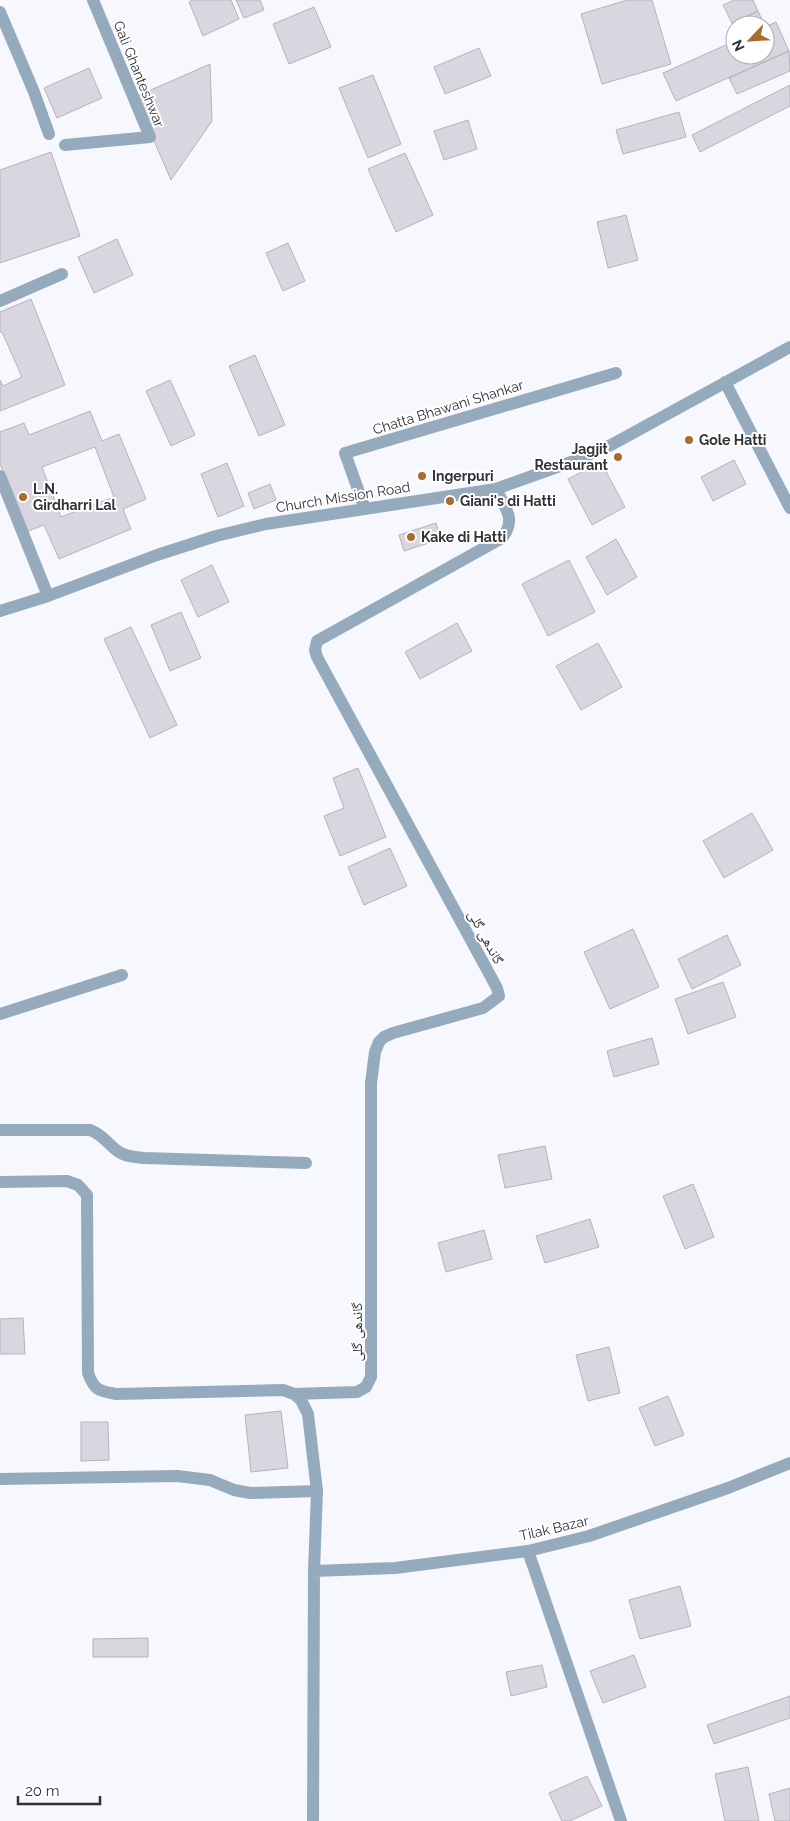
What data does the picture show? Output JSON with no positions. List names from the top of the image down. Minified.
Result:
{"streets":{"street":["Gali Ghanteshwar","Chatta Bhawani Shankar","Church Mission Road","گاندھی گلی","Tilak Bazar"]},"crossings":[["Chatta Bhawani Shankar","Church Mission Road"],["Church Mission Road","گاندھی گلی"]],"places":["Gole Hatti","Jagjit Restaurant","Ingerpuri","L.N. Girdharri Lal","Giani's di Hatti","Kake di Hatti"],"scale_bar":"20 m","north":"bottom left"}
